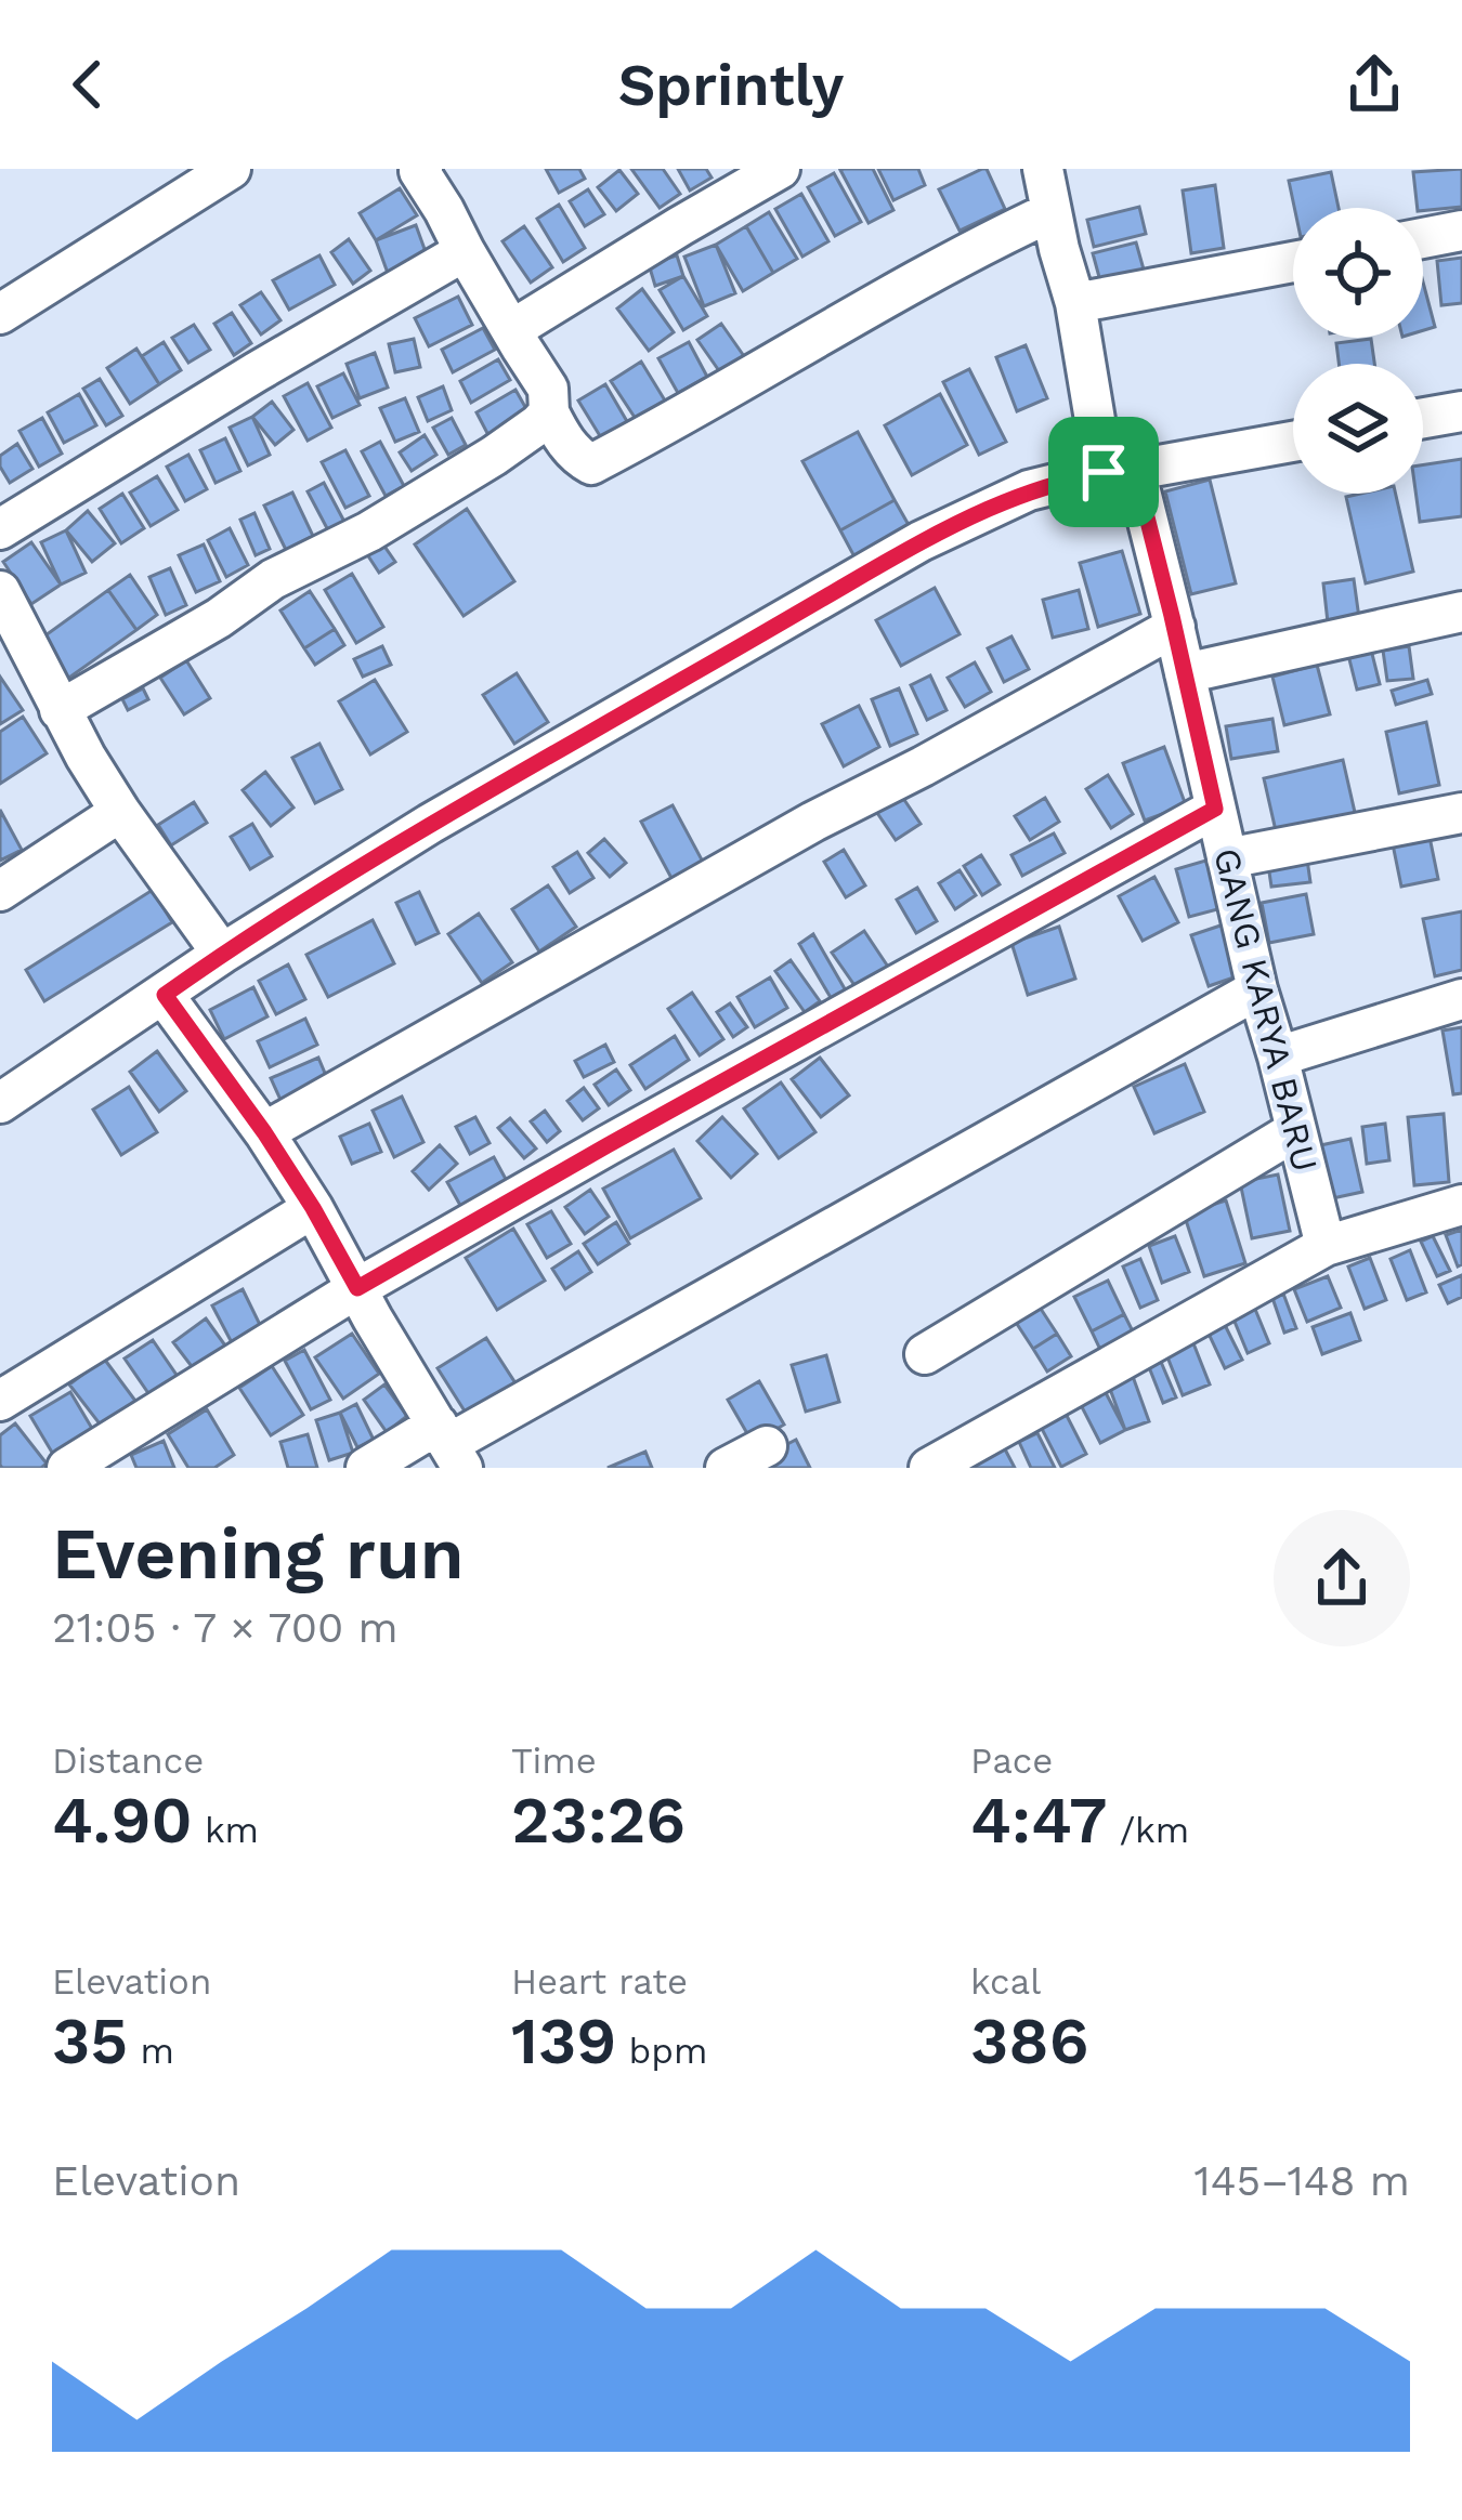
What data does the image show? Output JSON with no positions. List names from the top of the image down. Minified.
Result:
{"streets":{"street":["GANG KARYA BARU"]},"page":{"header":"Sprintly","heading":["Evening run","21:05 · 7 × 700 m"],"stats":[["Distance","4.90 km"],["Time","23:26"],["Pace","4:47 /km"],["Elevation","35 m"],["Heart rate","139 bpm"],["kcal","386"]],"chart":["Elevation","145–148 m"]}}
